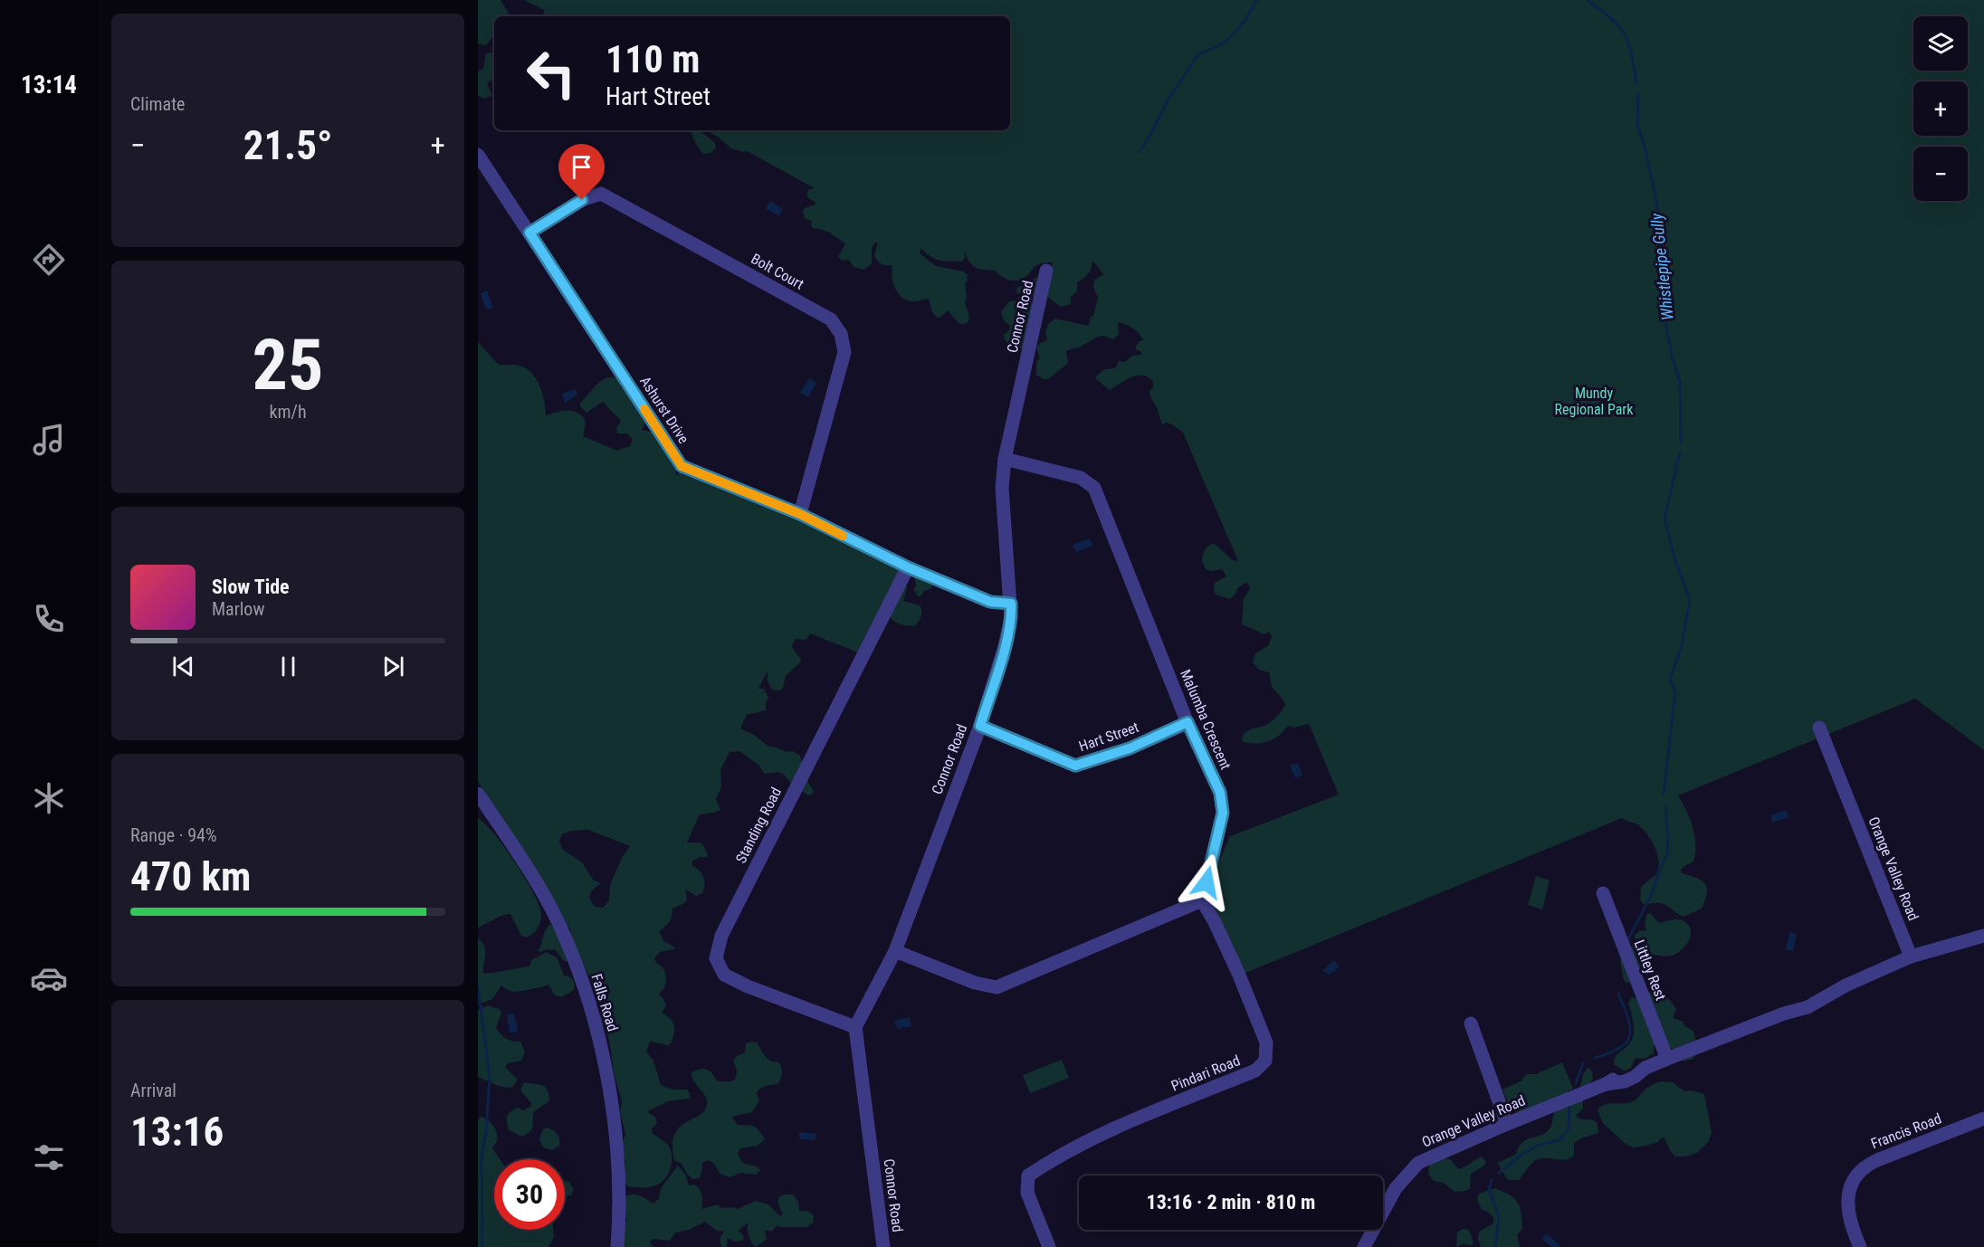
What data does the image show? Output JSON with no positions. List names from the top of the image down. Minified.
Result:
{"streets":{"street":["Bolt Court","Connor Road","Ashurst Drive","Malumba Crescent","Hart Street","Standing Road","Orange Valley Road","Littley Rest","Falls Road","Pindari Road","Francis Road"]},"crossings":[["Bolt Court","Ashurst Drive"],["Connor Road","Ashurst Drive"],["Connor Road","Malumba Crescent"],["Connor Road","Hart Street"],["Connor Road","Standing Road"],["Ashurst Drive","Standing Road"],["Malumba Crescent","Hart Street"],["Malumba Crescent","Pindari Road"],["Orange Valley Road","Littley Rest"]],"water":["Whistlepipe Gully"],"parks":["Mundy Regional Park"],"page":{"tabs":"13:14","tile":["Climate",["25","km/h"],["Range · 94%","470 km"],["Arrival","13:16"]],"map_buttons":["+","−"],"turn":["110 m","Hart Street"],"heat":["−","21.5°","+"],"song":["Slow Tide","Marlow"],"limit":"30","trip":"13:16 · 2 min · 810 m"}}
